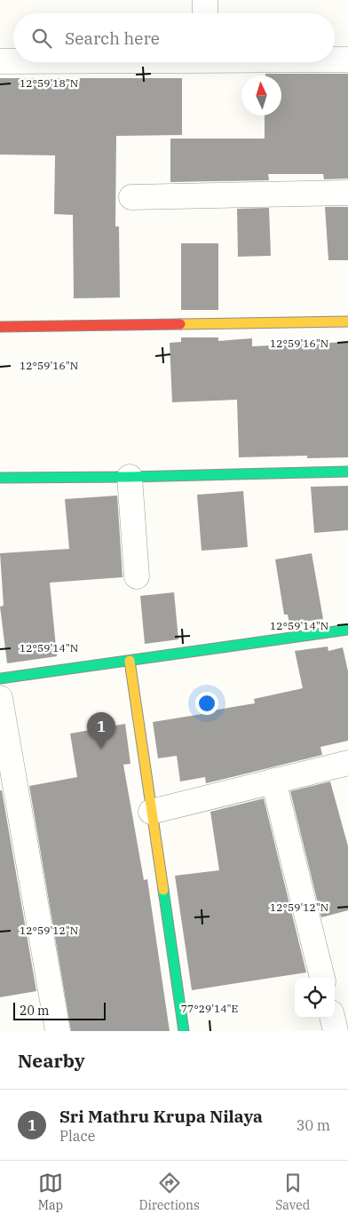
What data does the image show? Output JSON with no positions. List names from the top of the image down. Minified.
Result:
{"scale_bar":"20 m","north":"top","page":{"search":"Search here","pins":"1","scale":"20 m","heading":"Nearby","list":[{"mark":"1","name":"Sri Mathru Krupa Nilaya","note":"Place","value":"30 m"}],"nav":["Map","Directions","Saved"]},"coordinates":["12°59'18\"N","12°59'16\"N","12°59'14\"N","12°59'12\"N","77°29'14\"E"]}
